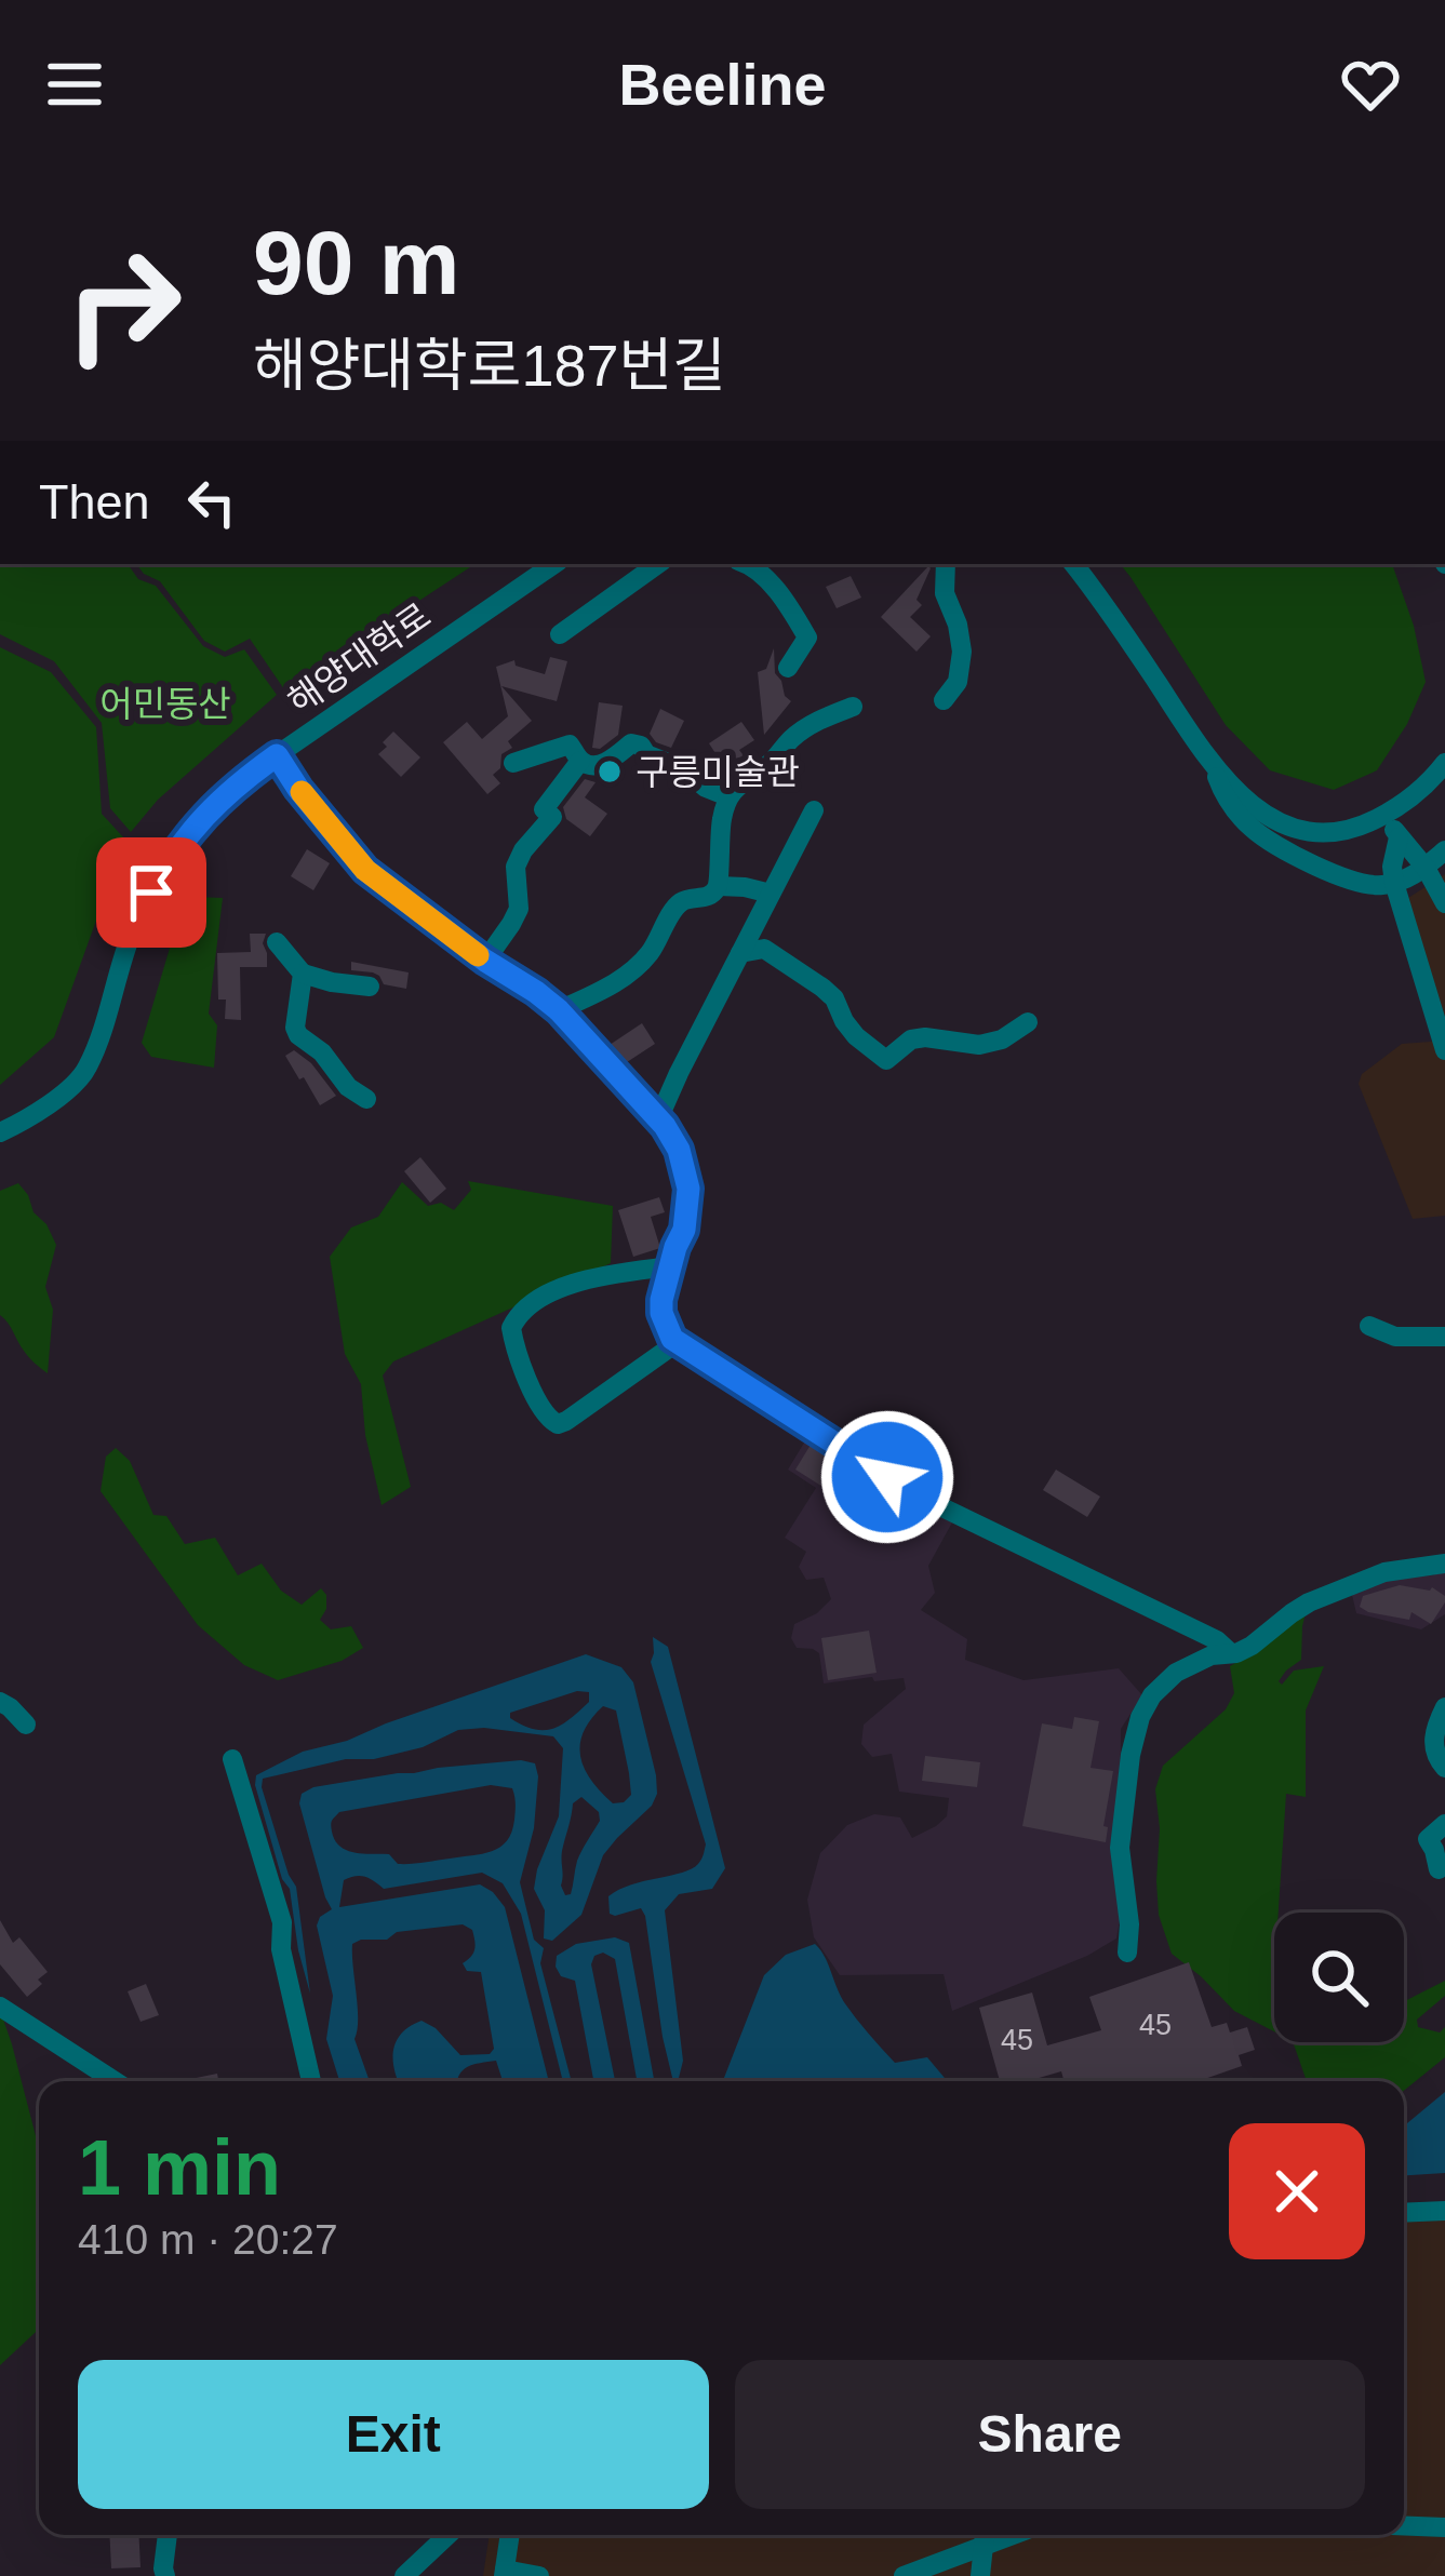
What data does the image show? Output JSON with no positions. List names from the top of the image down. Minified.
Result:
{"streets":{"street":["해양대학로"]},"parks":["어민동산"],"places":["구릉미술관"],"house_numbers":["45","45"],"page":{"header":"Beeline","turn":["90 m","해양대학로187번길"],"then":"Then","heading":["1 min","410 m · 20:27"],"buttons":["Exit","Share"]}}
